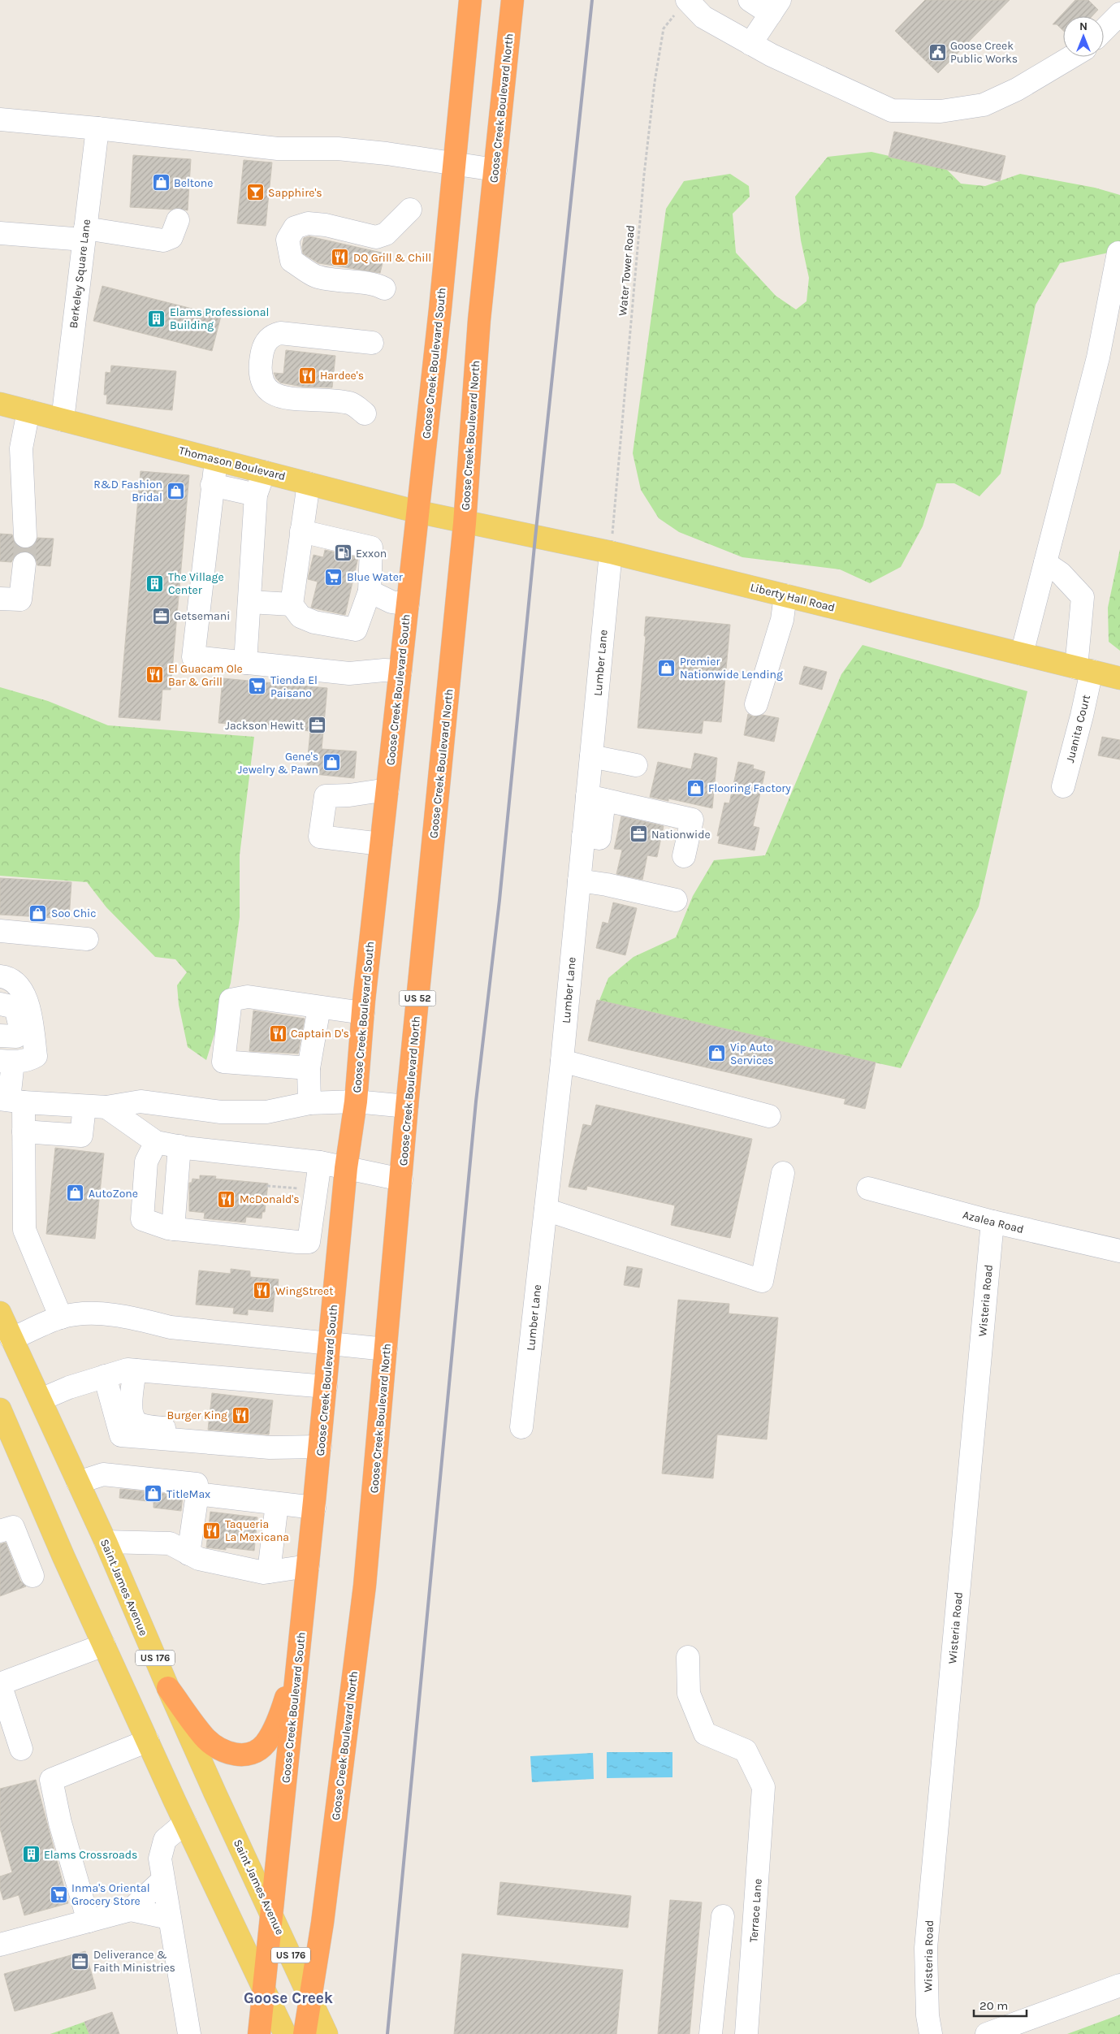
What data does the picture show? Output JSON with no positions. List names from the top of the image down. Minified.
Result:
{"streets":{"highway":["Goose Creek Boulevard North","Goose Creek Boulevard South","US 52"],"main road":["Thomason Boulevard","Liberty Hall Road","Saint James Avenue","US 176"],"street":["Berkeley Square Lane","Lumber Lane","Juanita Court","Azalea Road","Wisteria Road","Terrace Lane"],"path":["Water Tower Road"]},"crossings":[["Goose Creek Boulevard North","Thomason Boulevard"],["Goose Creek Boulevard North","Liberty Hall Road"],["Goose Creek Boulevard North","Saint James Avenue"],["Water Tower Road","Liberty Hall Road"],["Water Tower Road","Lumber Lane"],["Berkeley Square Lane","Thomason Boulevard"],["Goose Creek Boulevard South","Thomason Boulevard"],["Goose Creek Boulevard South","Saint James Avenue"],["Thomason Boulevard","Liberty Hall Road"],["Liberty Hall Road","Lumber Lane"],["Liberty Hall Road","Juanita Court"],["Azalea Road","Wisteria Road"]],"districts":["Goose Creek"],"places":{"public building":["Goose Creek Public Works"],"shop":["Beltone","R&D Fashion Bridal","Premier Nationwide Lending","Gene's Jewelry & Pawn","Flooring Factory","Soo Chic","Vip Auto Services","AutoZone","TitleMax"],"bar":["Sapphire's"],"restaurant":["DQ Grill & Chill","Hardee's","El Guacam Ole Bar & Grill","Captain D's","McDonald's","WingStreet","Burger King","Taqueria La Mexicana"],"building":["Elams Professional Building","The Village Center","Elams Crossroads"],"fuel station":["Exxon"],"supermarket":["Blue Water","Tienda El Paisano","Inma's Oriental Grocery Store"],"office":["Getsemani","Jackson Hewitt","Nationwide","Deliverance & Faith Ministries"]},"scale_bar":"20 m","north":"top"}
